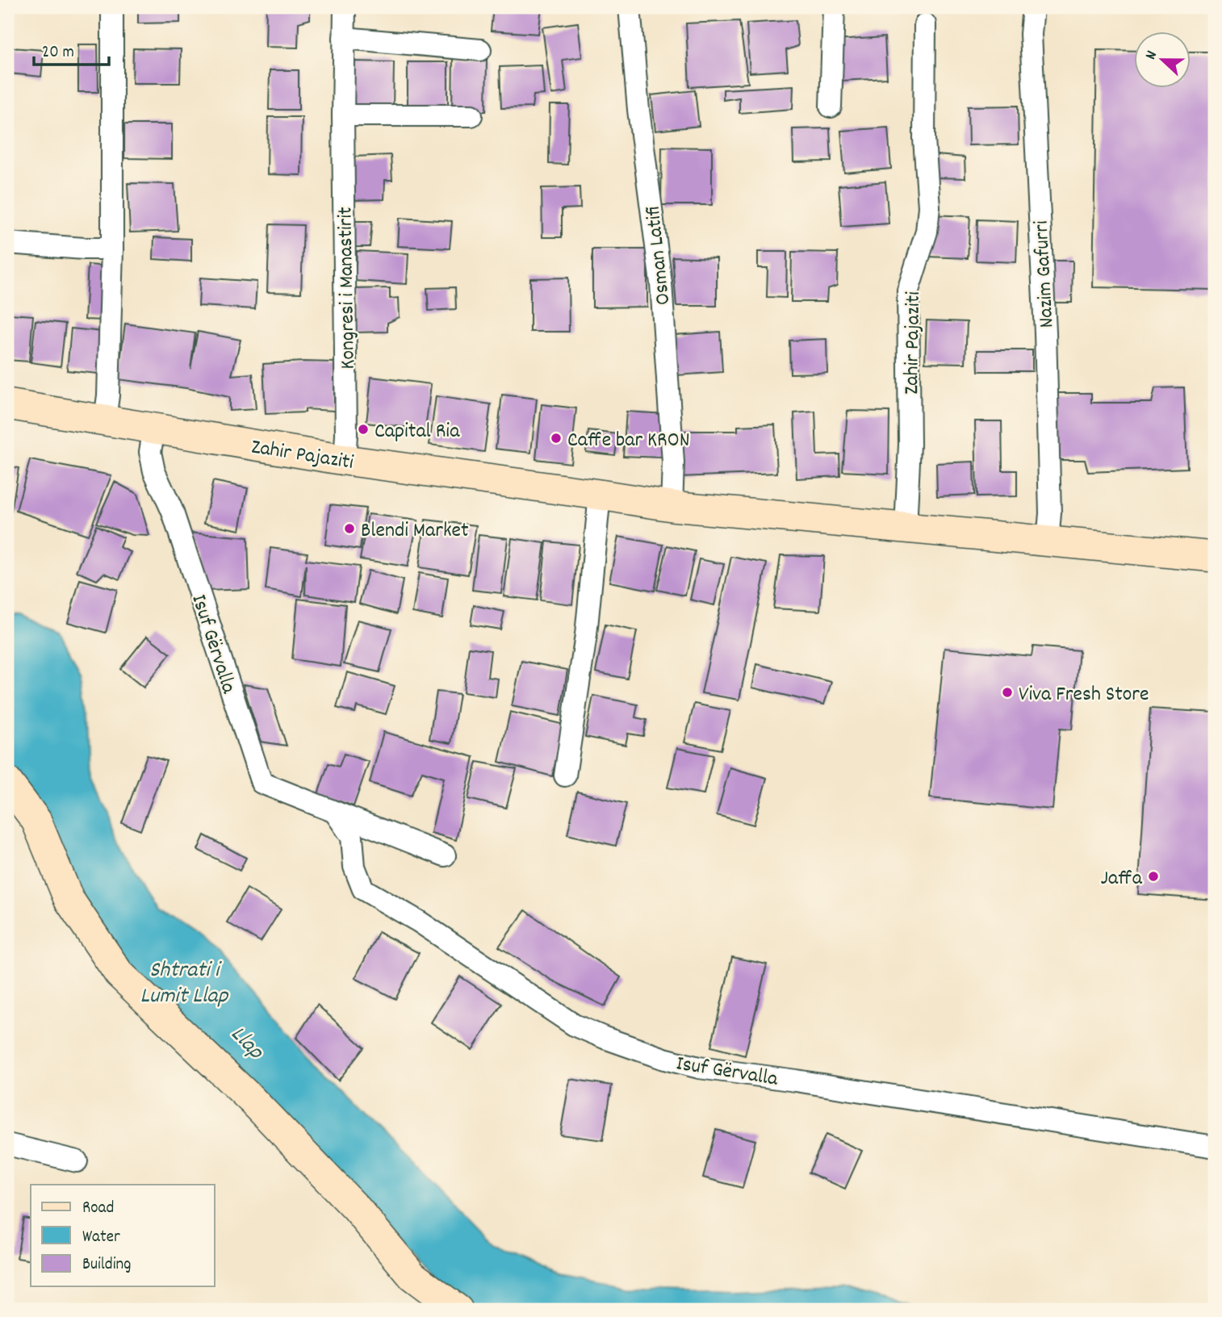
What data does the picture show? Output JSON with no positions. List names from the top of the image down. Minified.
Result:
{"streets":{"main road":["Zahir Pajaziti"],"street":["Osman Latifi","Nazim Gafurri","Kongresi i Manastirit","Isuf Gërvalla"]},"crossings":[["Osman Latifi","Zahir Pajaziti"],["Nazim Gafurri","Zahir Pajaziti"],["Kongresi i Manastirit","Zahir Pajaziti"],["Zahir Pajaziti","Isuf Gërvalla"]],"water":["Shtrati i Lumit Llap","Llap"],"places":["Capital Ria","Caffe bar KRON","Blendi Market","Viva Fresh Store","Jaffa"],"legend":["Road","Water","Building"],"scale_bar":"20 m","north":"left"}
